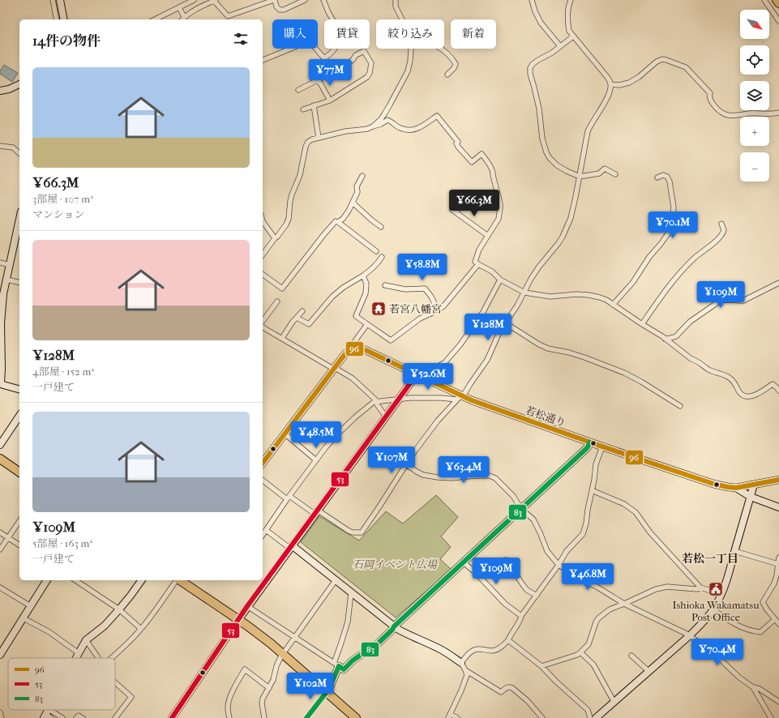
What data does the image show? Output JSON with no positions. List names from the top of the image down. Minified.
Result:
{"streets":{"street":["若松通り"]},"districts":["若松一丁目"],"parks":["石岡イベント広場"],"places":{"temple":["若宮八幡宮"],"public building":["Ishioka Wakamatsu Post Office"]},"lines":["transit line 96","transit line 53","transit line 83"],"legend":["96","53","83"],"north":"bottom right","page":{"map_buttons":["+","−"],"chip":["購入","賃貸","絞り込み","新着"],"heading":"14件の物件","list":[{"name":"¥66.3M","note":"3部屋 · 107 m² · マンション"},{"name":"¥128M","note":"4部屋 · 152 m² · 一戸建て"},{"name":"¥109M","note":"5部屋 · 163 m² · 一戸建て"}],"price":["¥77M","¥66.3M","¥70.1M","¥58.8M","¥109M","¥128M","¥52.6M","¥48.5M","¥107M","¥63.4M","¥109M","¥46.8M","¥70.4M","¥102M"]}}
